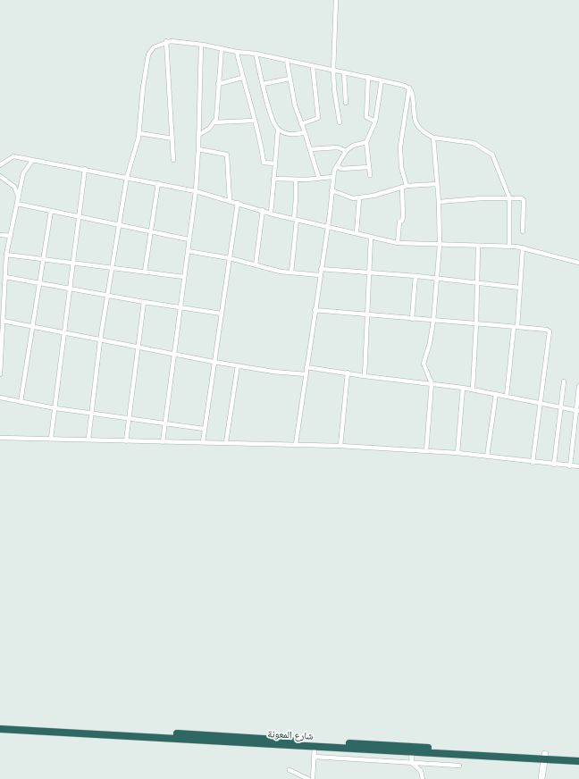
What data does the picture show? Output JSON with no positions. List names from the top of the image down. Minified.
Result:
{"streets":{"highway":["شارع المعونة"]}}
